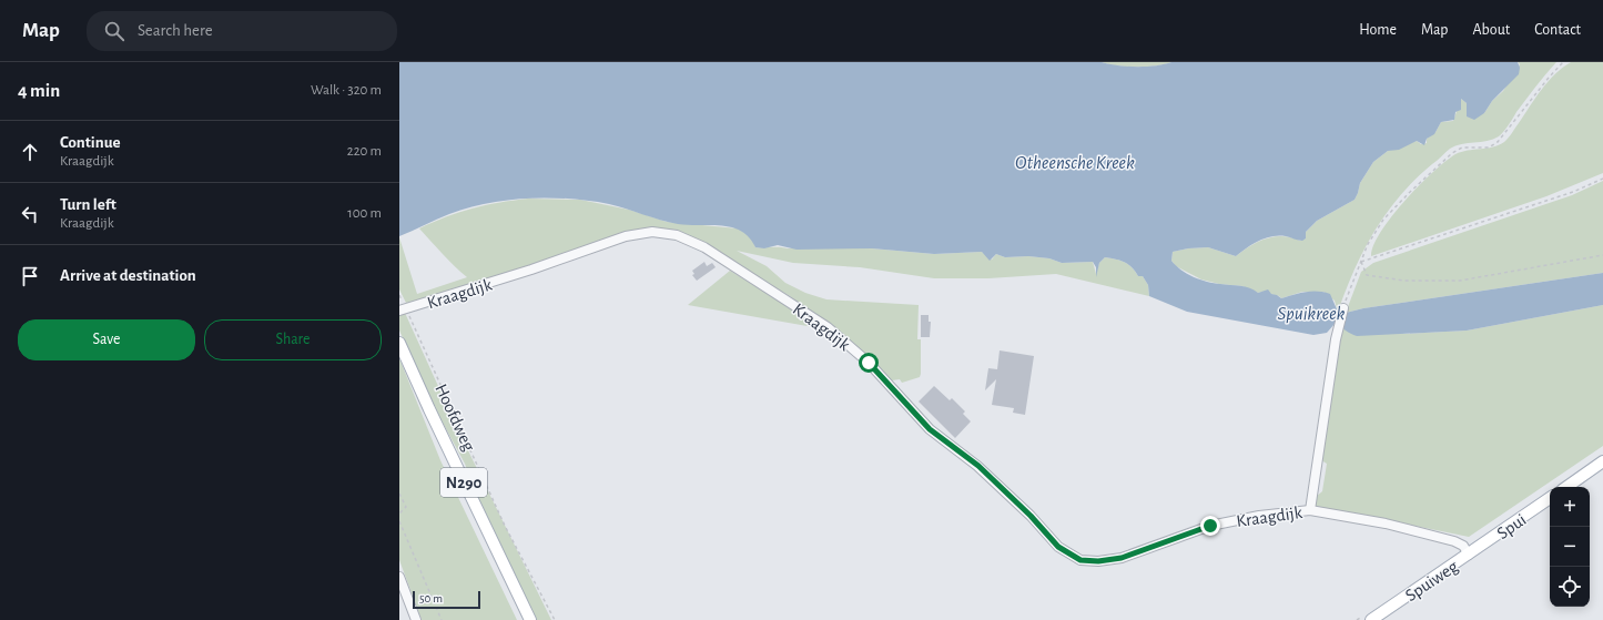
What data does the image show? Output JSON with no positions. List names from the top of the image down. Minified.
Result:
{"streets":{"main road":["Hoofdweg","N290","Spui","Spuiweg"],"street":["Kraagdijk"]},"crossings":[["Kraagdijk","Hoofdweg"],["Kraagdijk","Spui"],["Kraagdijk","Spuiweg"],["Spui","Spuiweg"]],"water":["Otheensche Kreek","Spuikreek"],"scale_bar":"50 m","page":{"header":"Map","search":"Search here","nav":["Home","Map","About","Contact"],"heading":["4 min","Walk · 320 m"],"list":[["Continue","Kraagdijk","220 m"],["Turn left","Kraagdijk","100 m"],"Arrive at destination"],"buttons":["Save","Share"],"map_buttons":["+","−"],"scale":"50 m"}}
